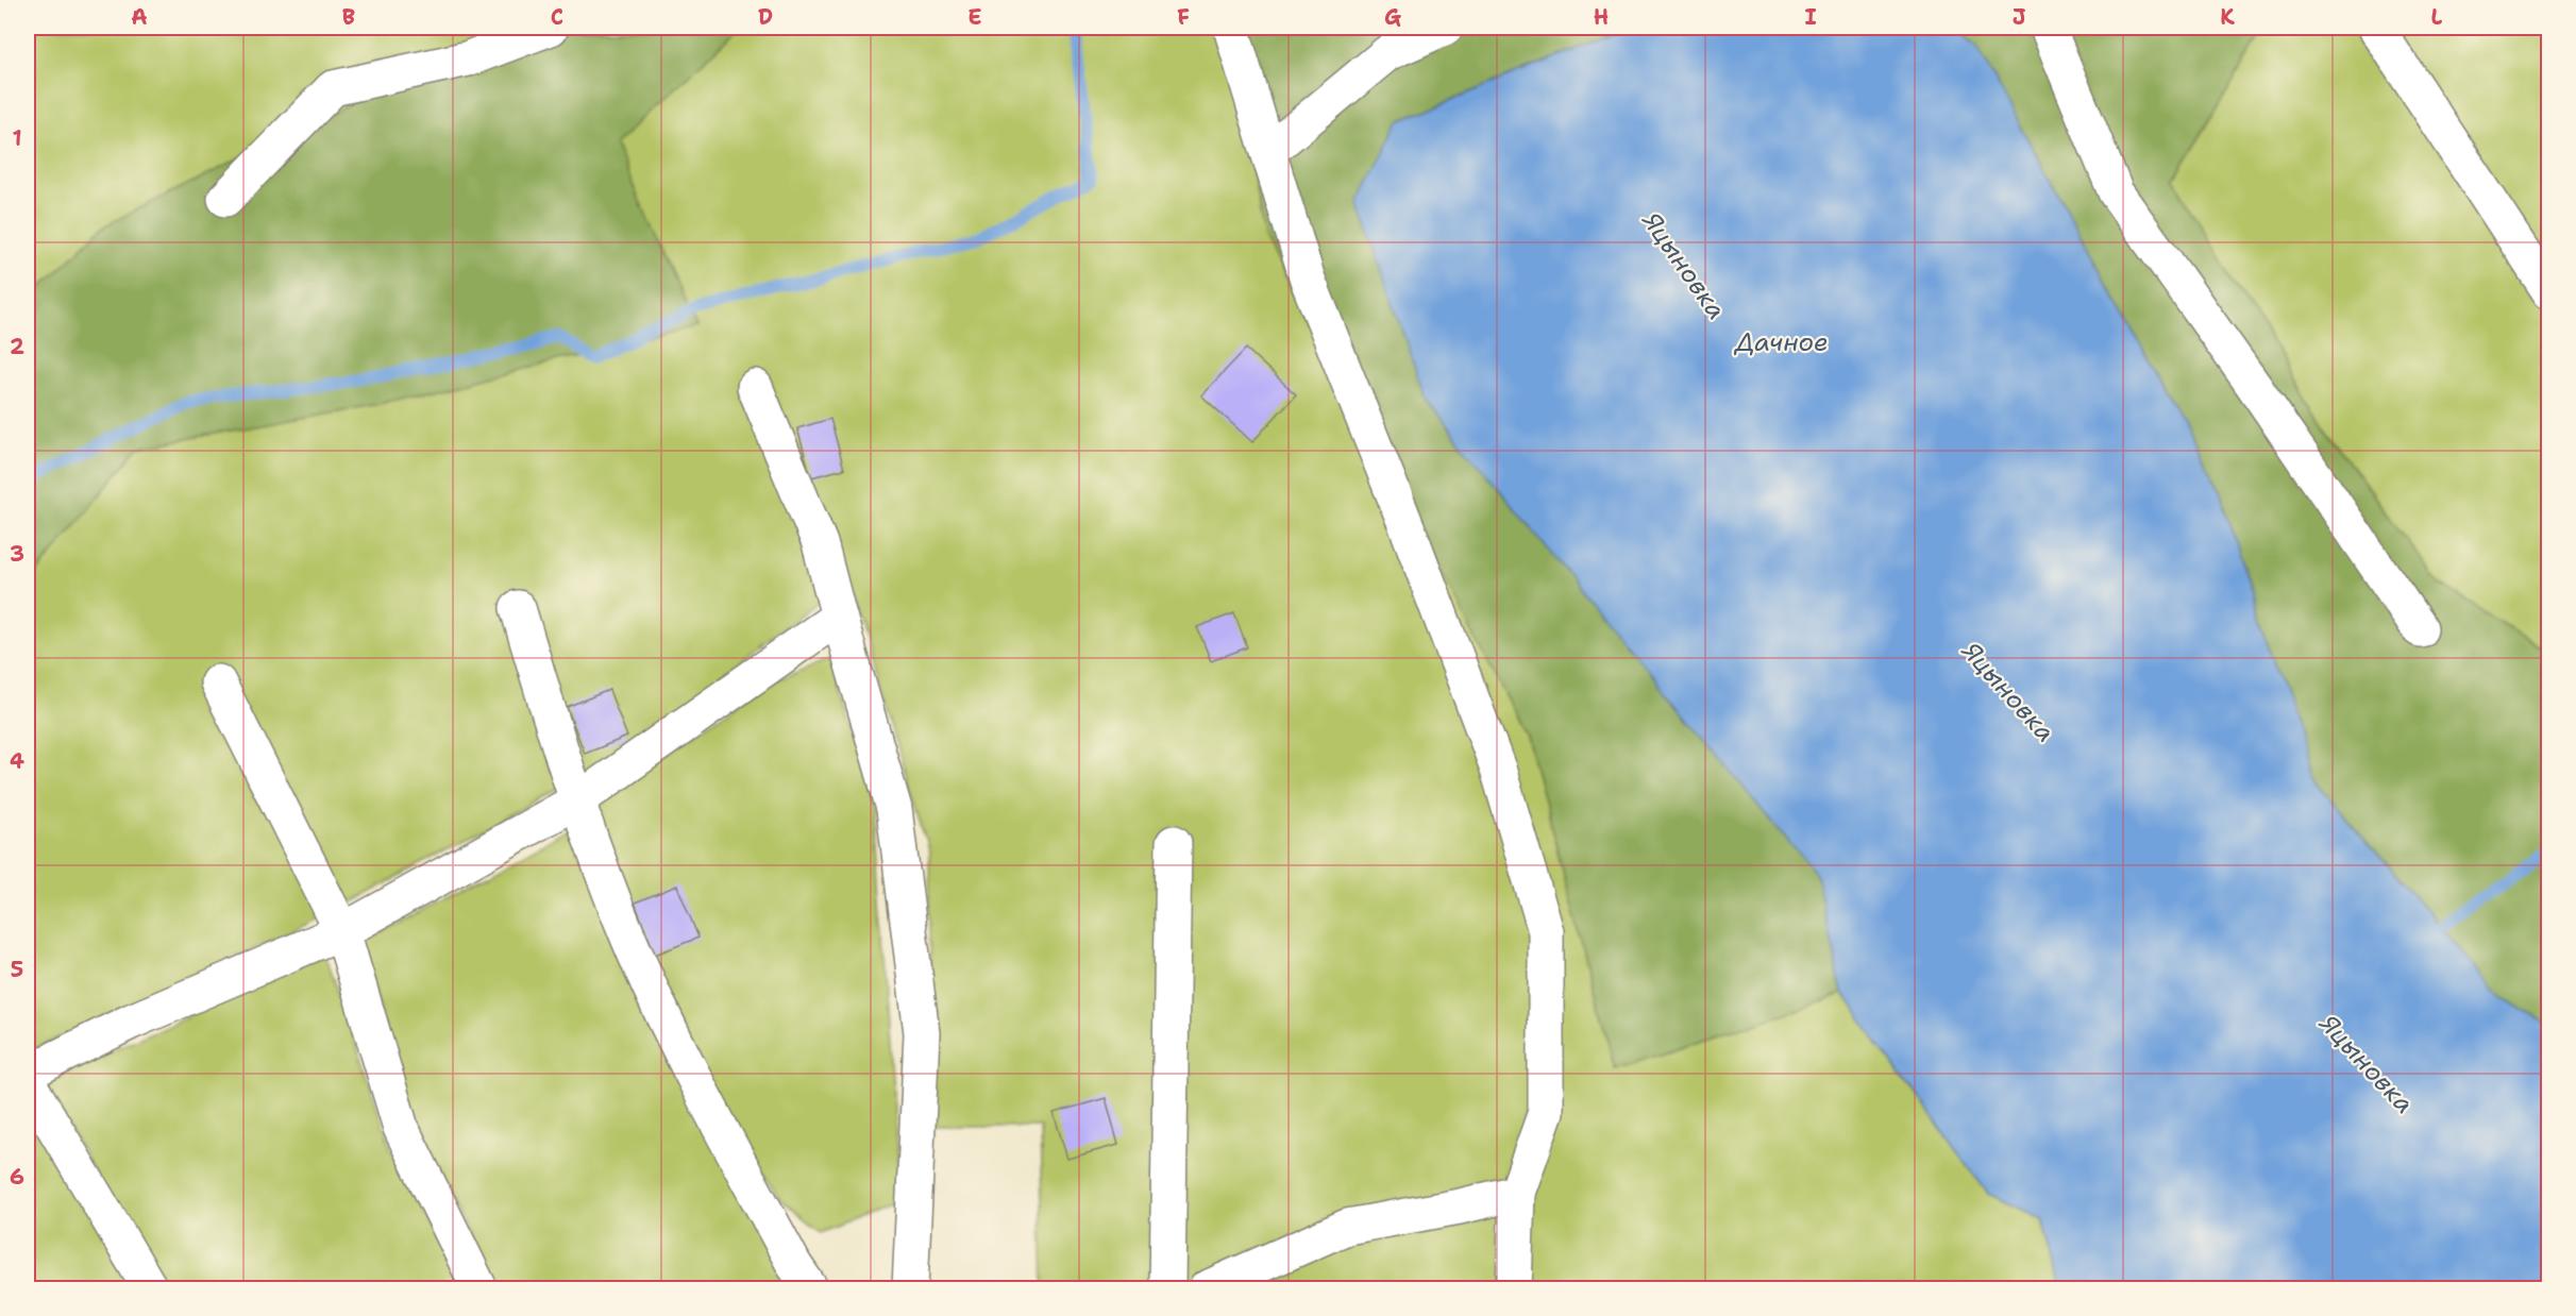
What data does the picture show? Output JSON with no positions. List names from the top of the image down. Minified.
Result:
{"water":["Яцыновка","Дачное"],"grid":{"columns":["A","B","C","D","E","F","G","H","I","J","K","L"],"rows":["1","2","3","4","5","6"]}}
